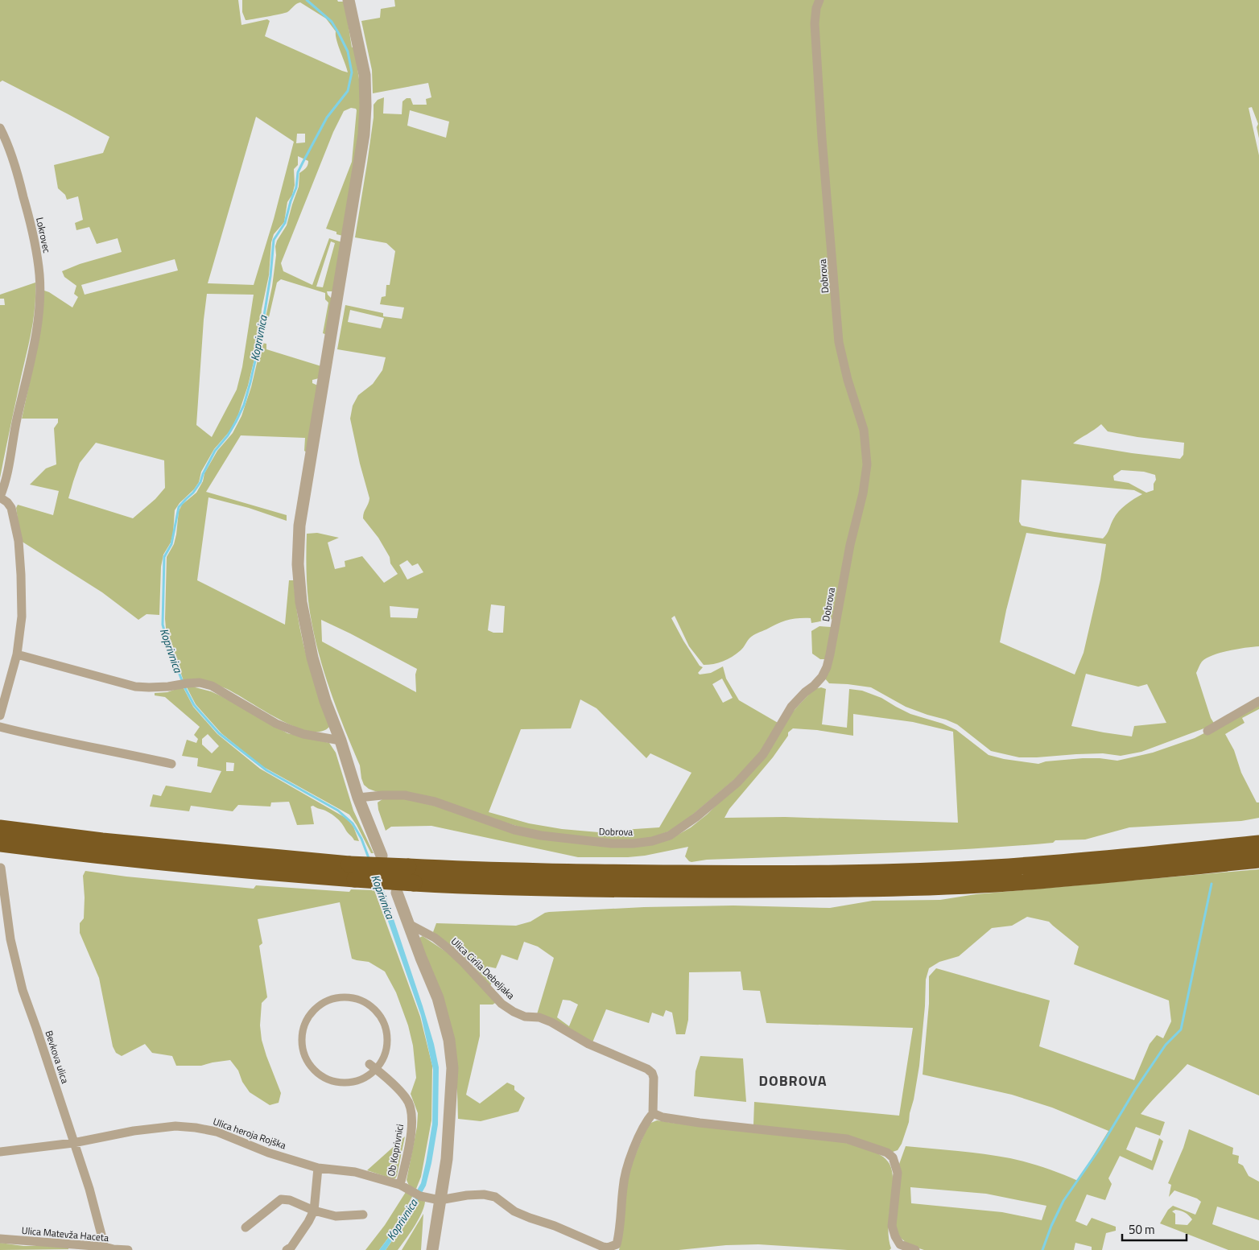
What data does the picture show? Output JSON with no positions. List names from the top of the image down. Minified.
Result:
{"streets":{"street":["Lokrovec","Dobrova","Ulica Cirila Debeljaka","Bevkova ulica","Ulica heroja Rojška","Ob Koprivnici","Ulica Matevža Haceta"]},"crossings":[["Bevkova ulica","Ulica heroja Rojška"],["Bevkova ulica","Ulica Matevža Haceta"],["Ulica heroja Rojška","Ob Koprivnici"]],"districts":["DOBROVA"],"water":["Koprivnica"],"scale_bar":"50 m"}
